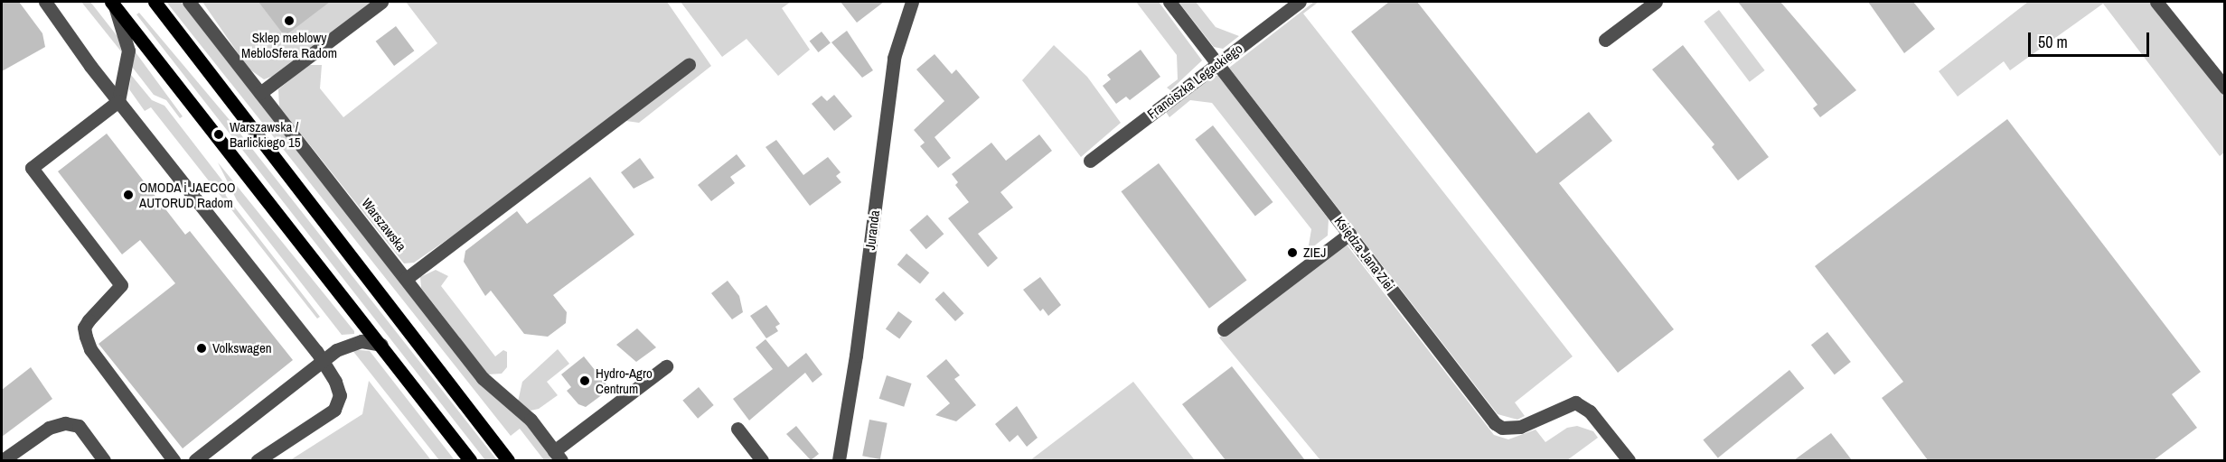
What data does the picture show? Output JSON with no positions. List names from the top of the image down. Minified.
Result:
{"streets":{"street":["Franciszka Legackiego","Warszawska","Juranda","Księdza Jana Ziei"]},"crossings":[["Franciszka Legackiego","Księdza Jana Ziei"]],"places":["Sklep meblowy MebloSfera Radom","Warszawska / Barlickiego 15","OMODA i JAECOO AUTORUD Radom","ZIEJ","Volkswagen","Hydro-Agro Centrum"],"scale_bar":"50 m"}
